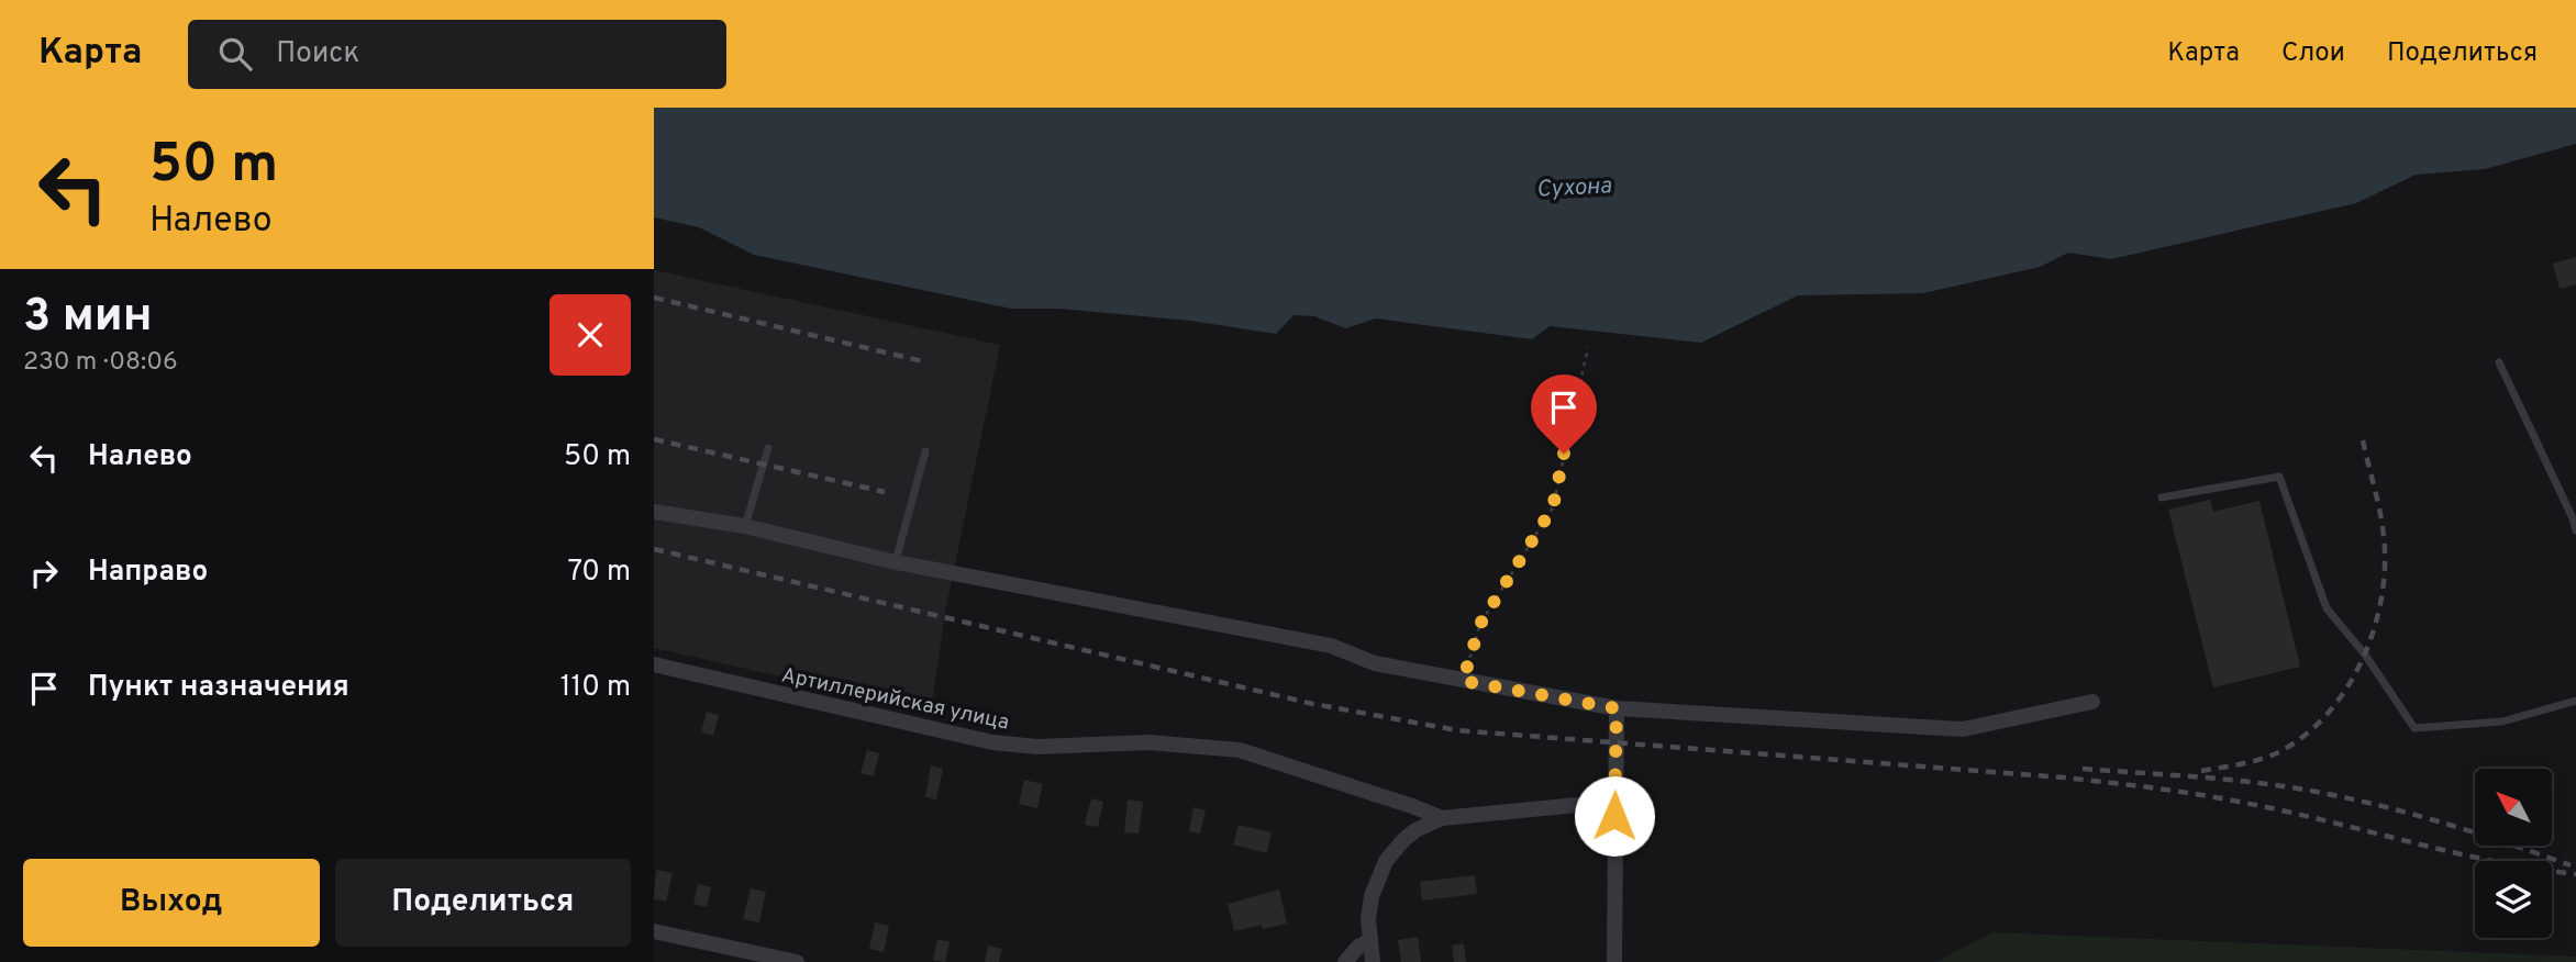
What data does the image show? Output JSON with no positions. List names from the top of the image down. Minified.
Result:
{"streets":{"street":["Артиллерийская улица"]},"water":["Сухона"],"north":"top left","page":{"header":"Карта","search":"Поиск","nav":["Карта","Слои","Поделиться"],"turn":["50 m","Налево"],"heading":["3 мин","230 m · 08:06"],"list":[{"name":"Налево","value":"50 m"},{"name":"Направо","value":"70 m"},{"name":"Пункт назначения","value":"110 m"}],"buttons":["Выход","Поделиться"]}}
